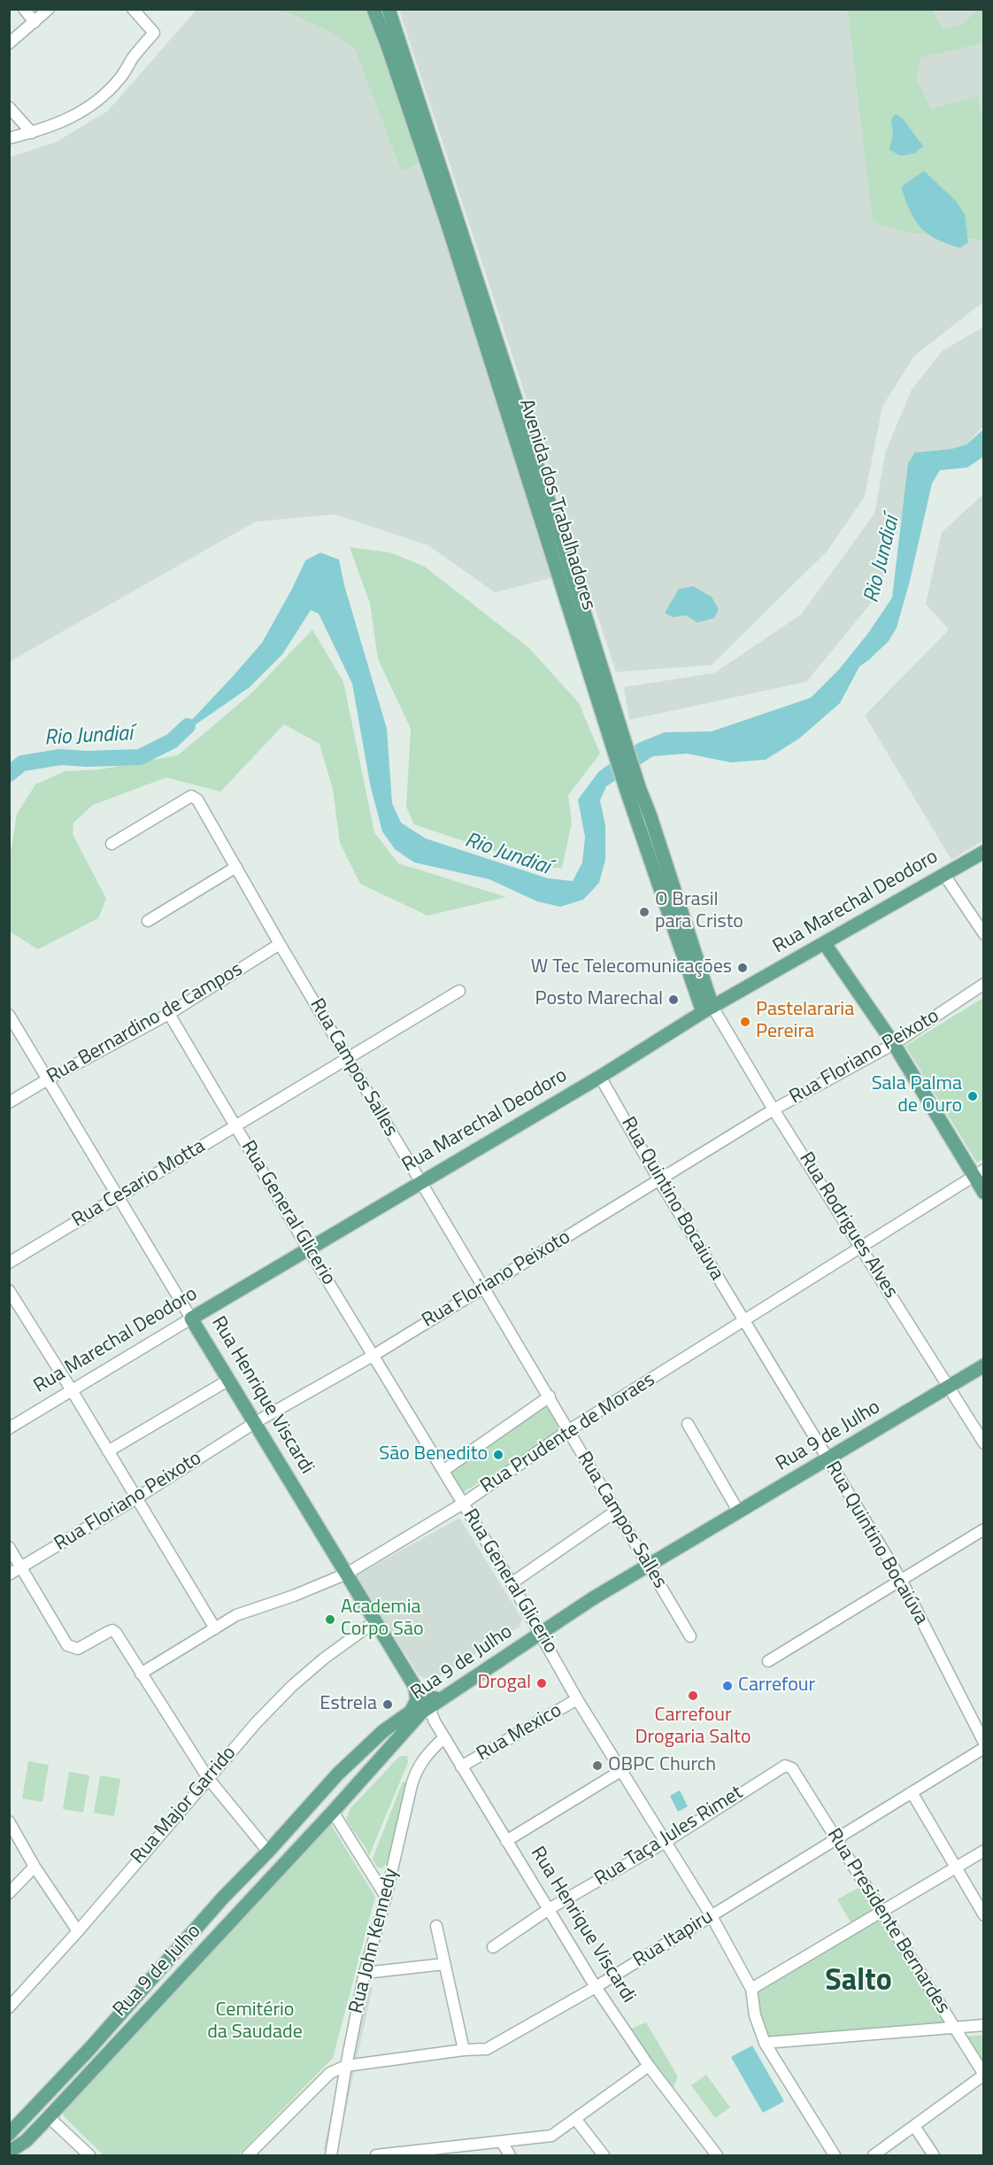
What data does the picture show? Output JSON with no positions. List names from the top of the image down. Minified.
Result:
{"streets":{"main road":["Avenida dos Trabalhadores","Rua Marechal Deodoro","Rua Henrique Viscardi","Rua 9 de Julho"],"street":["Rua Bernardino de Campos","Rua Floriano Peixoto","Rua Campos Salles","Rua Cesario Motta","Rua Quintino Bocaiuva","Rua General Glicerio","Rua Rodrigues Alves","Rua Prudente de Moraes","Rua Quintino Bocaiúva","Rua Mexico","Rua Major Garrido","Rua Taça Jules Rimet","Rua Presidente Bernardes","Rua Itapiru","Rua John Kennedy"]},"crossings":[["Avenida dos Trabalhadores","Rua Marechal Deodoro"],["Avenida dos Trabalhadores","Rua Rodrigues Alves"],["Rua Marechal Deodoro","Rua Campos Salles"],["Rua Marechal Deodoro","Rua Quintino Bocaiuva"],["Rua Marechal Deodoro","Rua General Glicerio"],["Rua Marechal Deodoro","Rua Rodrigues Alves"],["Rua Marechal Deodoro","Rua Henrique Viscardi"],["Rua Bernardino de Campos","Rua Campos Salles"],["Rua Bernardino de Campos","Rua General Glicerio"],["Rua Bernardino de Campos","Rua Henrique Viscardi"],["Rua Floriano Peixoto","Rua Campos Salles"],["Rua Floriano Peixoto","Rua Quintino Bocaiuva"],["Rua Floriano Peixoto","Rua General Glicerio"],["Rua Floriano Peixoto","Rua Rodrigues Alves"],["Rua Floriano Peixoto","Rua Henrique Viscardi"],["Rua Campos Salles","Rua Cesario Motta"],["Rua Campos Salles","Rua Prudente de Moraes"],["Rua Campos Salles","Rua 9 de Julho"],["Rua Cesario Motta","Rua General Glicerio"],["Rua Cesario Motta","Rua Henrique Viscardi"],["Rua Quintino Bocaiuva","Rua Prudente de Moraes"],["Rua Quintino Bocaiuva","Rua Quintino Bocaiúva"],["Rua General Glicerio","Rua Prudente de Moraes"],["Rua General Glicerio","Rua 9 de Julho"],["Rua General Glicerio","Rua Mexico"],["Rua General Glicerio","Rua Taça Jules Rimet"],["Rua General Glicerio","Rua Itapiru"],["Rua Rodrigues Alves","Rua Prudente de Moraes"],["Rua Rodrigues Alves","Rua 9 de Julho"],["Rua Henrique Viscardi","Rua Prudente de Moraes"],["Rua Henrique Viscardi","Rua 9 de Julho"],["Rua Henrique Viscardi","Rua Mexico"],["Rua Henrique Viscardi","Rua Major Garrido"],["Rua Henrique Viscardi","Rua Taça Jules Rimet"],["Rua Henrique Viscardi","Rua Itapiru"],["Rua Henrique Viscardi","Rua John Kennedy"],["Rua Prudente de Moraes","Rua Quintino Bocaiúva"],["Rua 9 de Julho","Rua Quintino Bocaiúva"],["Rua Taça Jules Rimet","Rua Presidente Bernardes"],["Rua Presidente Bernardes","Rua Itapiru"],["Rua Itapiru","Rua John Kennedy"]],"districts":["Salto"],"water":["Rio Jundiaí"],"parks":["Cemitério da Saudade"],"places":["O Brasil para Cristo","W Tec Telecomunicações","Posto Marechal","Pastelararia Pereira","Sala Palma de Ouro","São Benedito","Academia Corpo São","Drogal","Carrefour","Carrefour Drogaria Salto","Estrela","OBPC Church"]}
